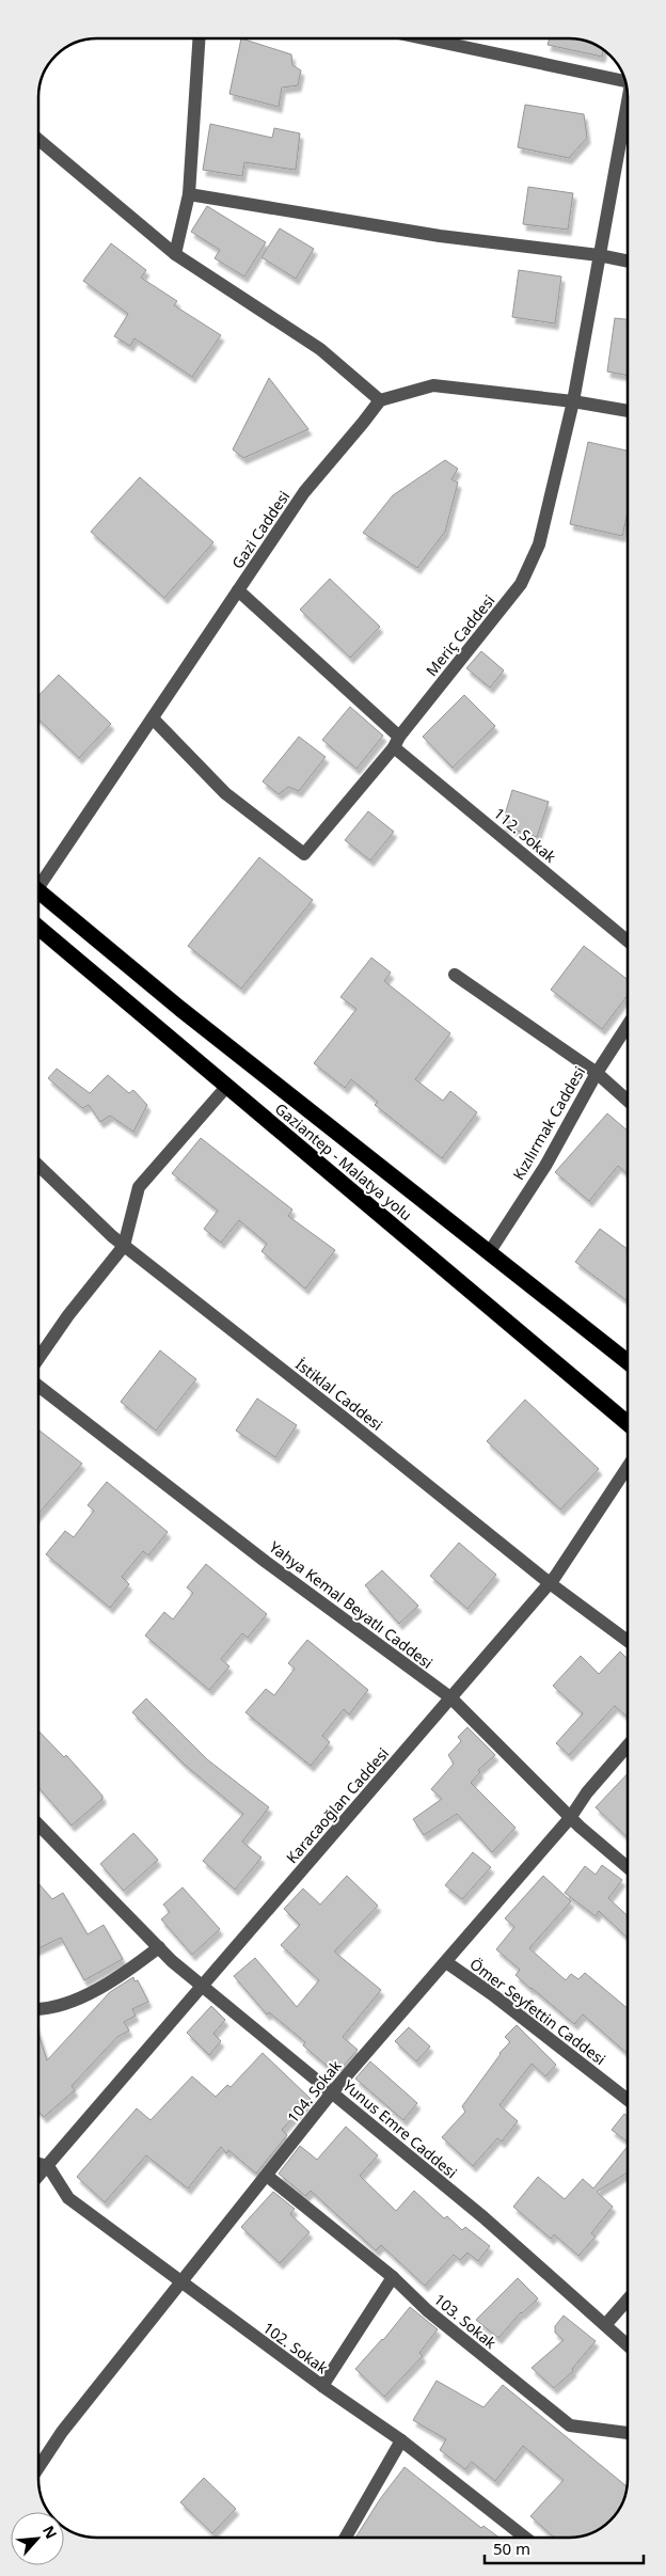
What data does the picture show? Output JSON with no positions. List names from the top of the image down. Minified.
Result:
{"streets":{"highway":["Gaziantep - Malatya yolu"],"street":["Gazi Caddesi","Meriç Caddesi","112. Sokak","Kızılırmak Caddesi","İstiklal Caddesi","Yahya Kemal Beyatlı Caddesi","Karacaoğlan Caddesi","Ömer Seyfettin Caddesi","104. Sokak","Yunus Emre Caddesi","103. Sokak","102. Sokak"]},"crossings":[["Gazi Caddesi","Meriç Caddesi"],["Gazi Caddesi","112. Sokak"],["Meriç Caddesi","112. Sokak"],["Kızılırmak Caddesi","Gaziantep - Malatya yolu"],["İstiklal Caddesi","Karacaoğlan Caddesi"],["Yahya Kemal Beyatlı Caddesi","Karacaoğlan Caddesi"],["Yahya Kemal Beyatlı Caddesi","104. Sokak"],["Karacaoğlan Caddesi","Yunus Emre Caddesi"],["Karacaoğlan Caddesi","102. Sokak"],["Ömer Seyfettin Caddesi","104. Sokak"],["104. Sokak","Yunus Emre Caddesi"],["104. Sokak","103. Sokak"],["104. Sokak","102. Sokak"]],"scale_bar":"50 m","north":"top right"}
